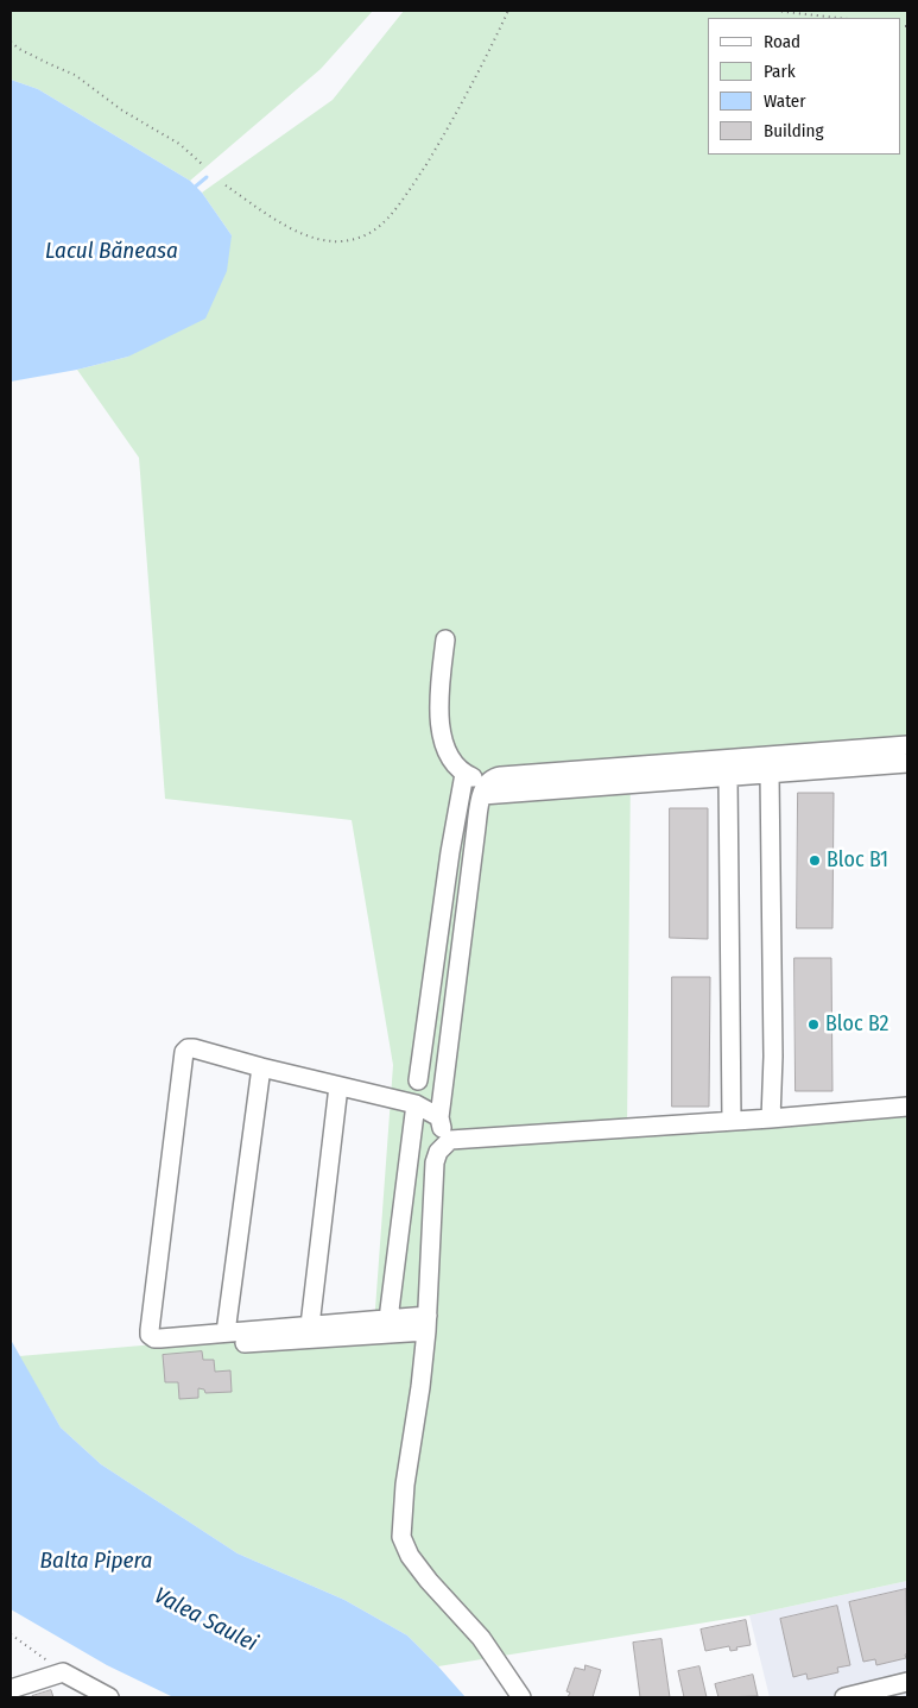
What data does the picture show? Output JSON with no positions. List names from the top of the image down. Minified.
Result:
{"water":["Lacul Băneasa","Balta Pipera","Valea Saulei"],"places":["Bloc B1","Bloc B2"],"legend":["Road","Park","Water","Building"]}
